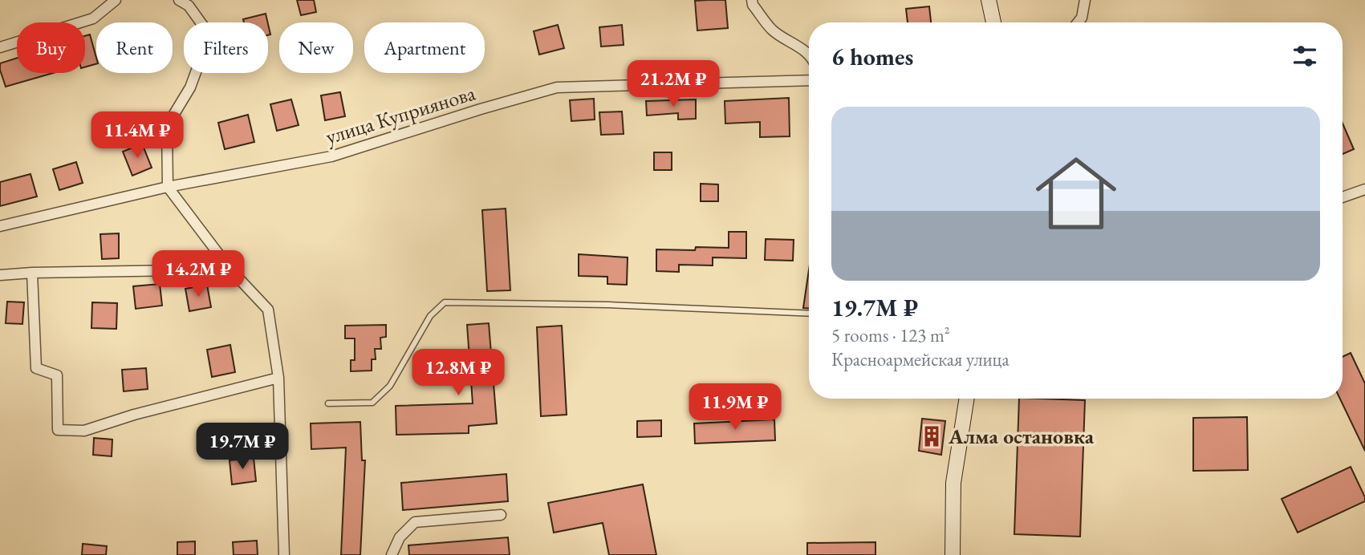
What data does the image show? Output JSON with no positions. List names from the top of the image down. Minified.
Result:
{"streets":{"street":["улица Куприянова"]},"places":{"building":["Алма остановка"]},"page":{"chip":["Buy","Rent","Filters","New","Apartment"],"heading":"6 homes","price":["21.2M ₽","11.4M ₽","14.2M ₽","12.8M ₽","11.9M ₽","19.7M ₽"],"list":[{"name":"19.7M ₽","note":"5 rooms · 123 m² · Красноармейская улица"}]}}
